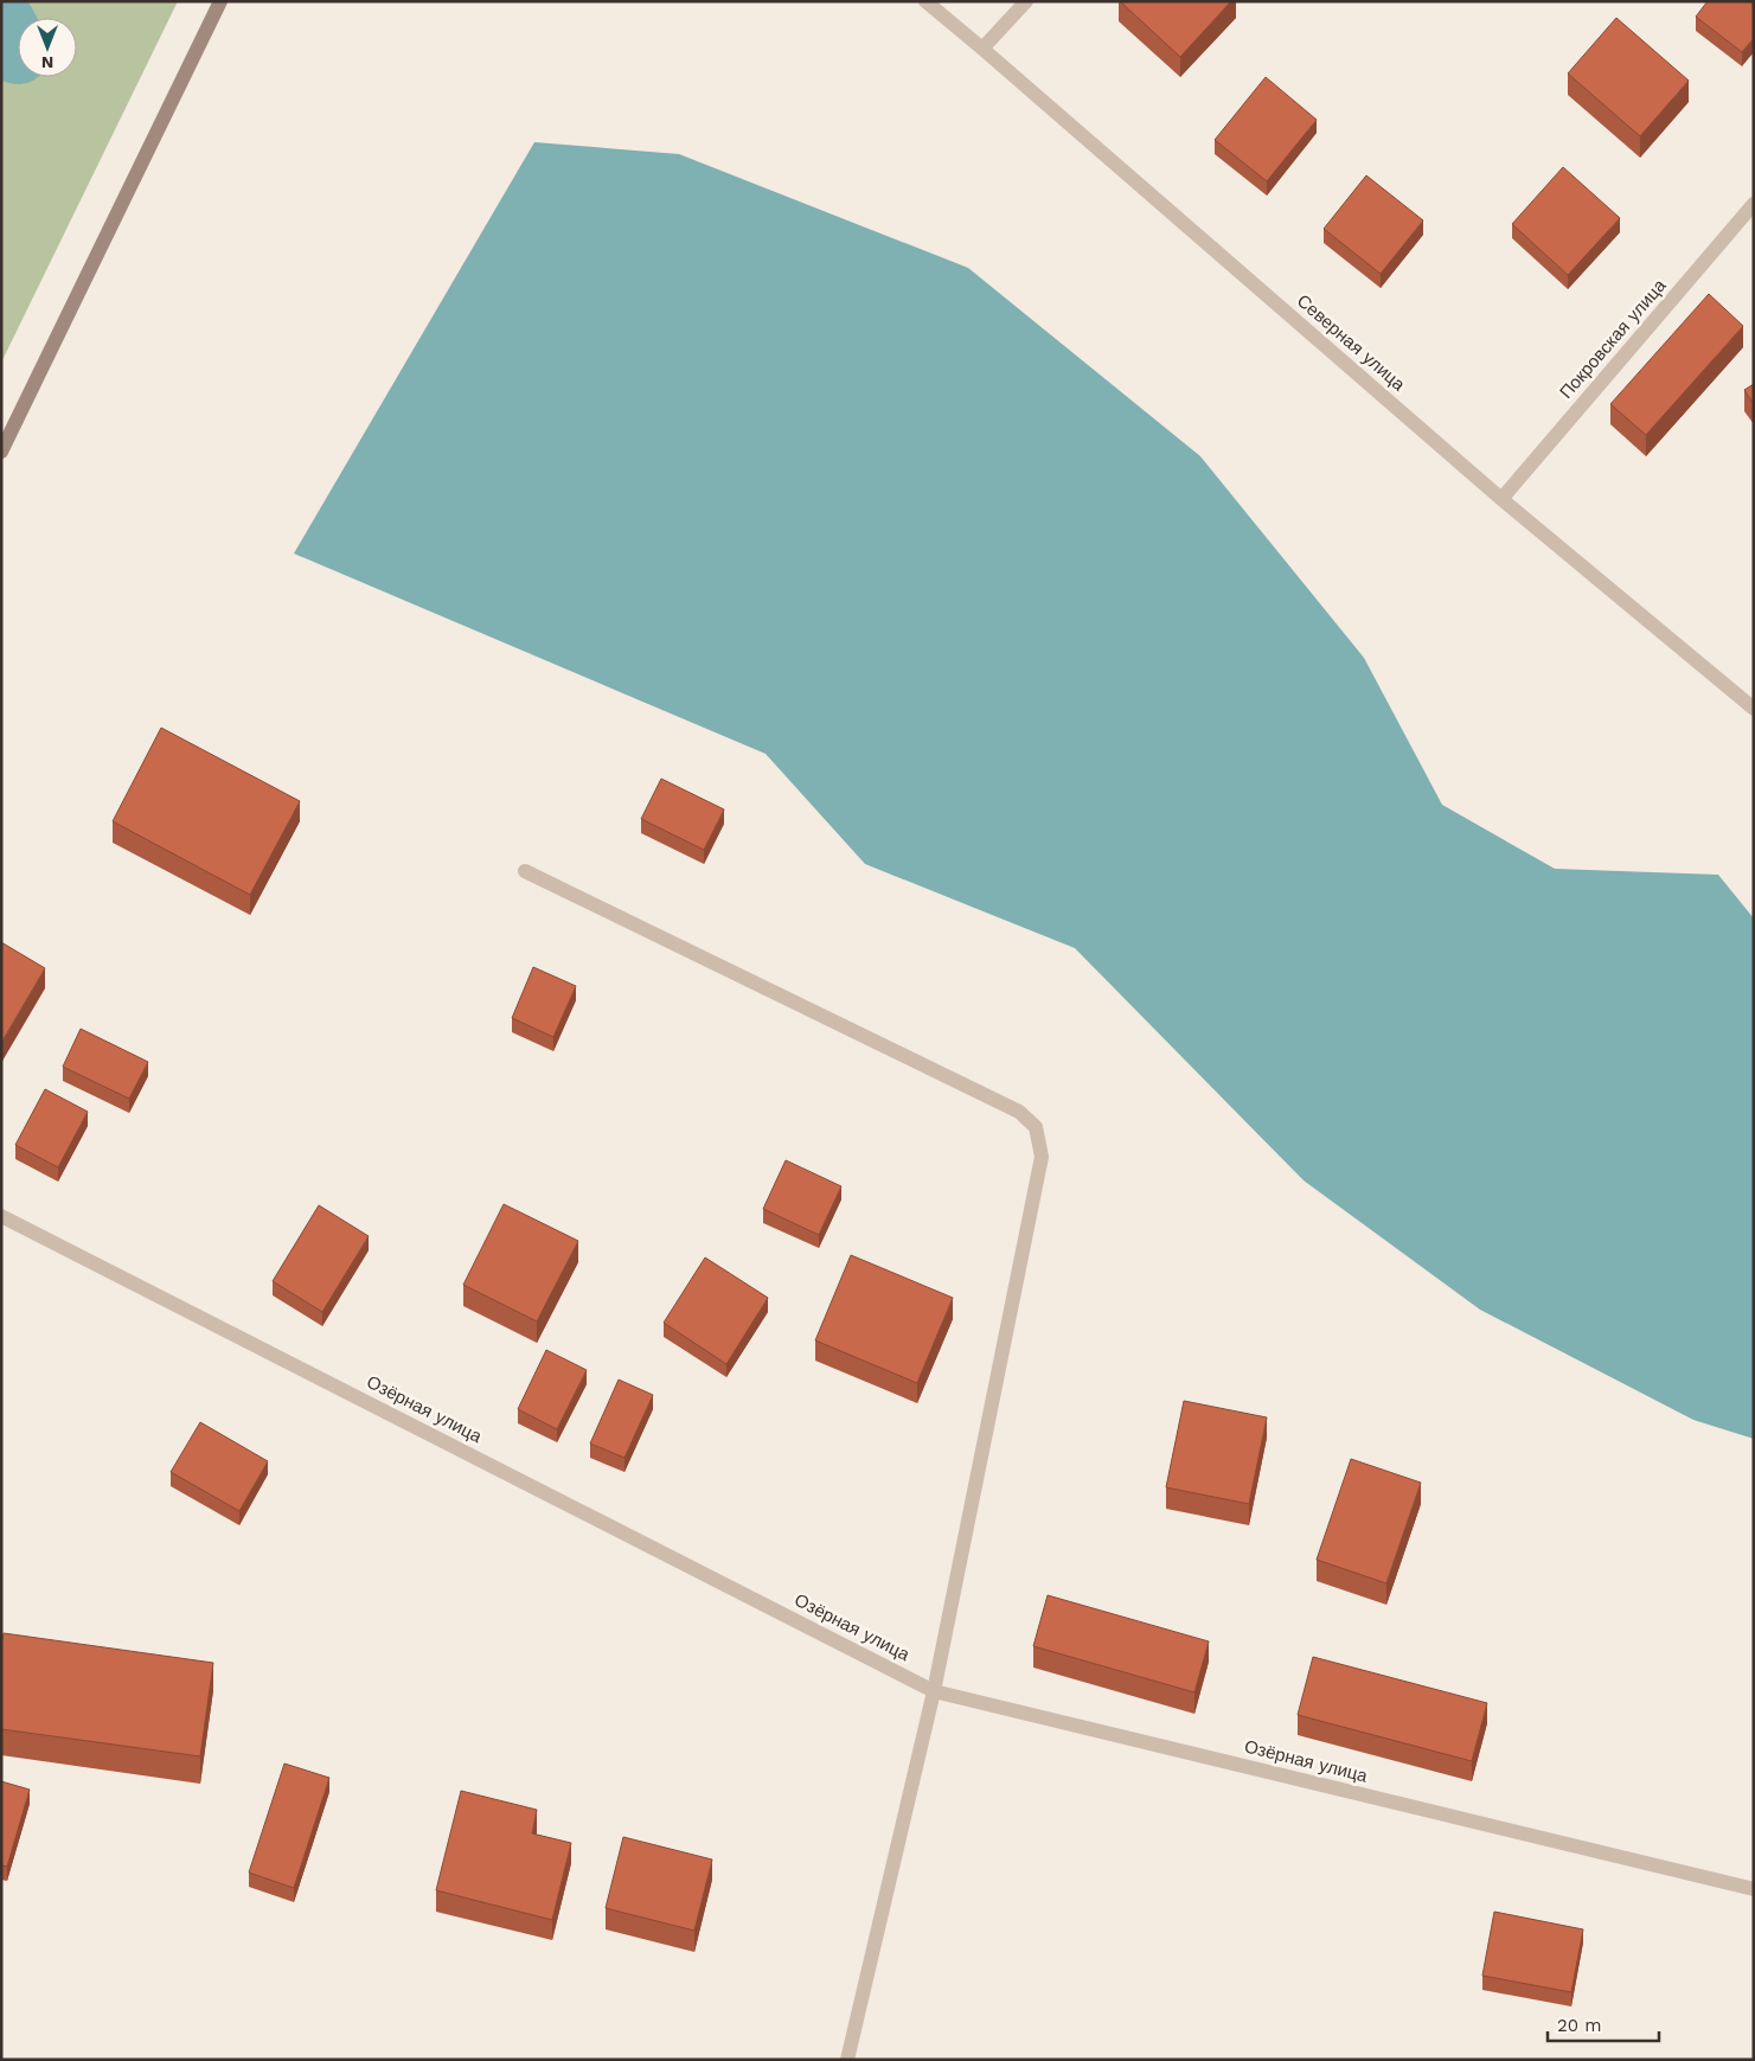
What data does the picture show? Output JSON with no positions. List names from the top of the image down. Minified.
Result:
{"streets":{"street":["Покровская улица","Северная улица","Озёрная улица"]},"crossings":[["Покровская улица","Северная улица"]],"scale_bar":"20 m","north":"bottom"}
